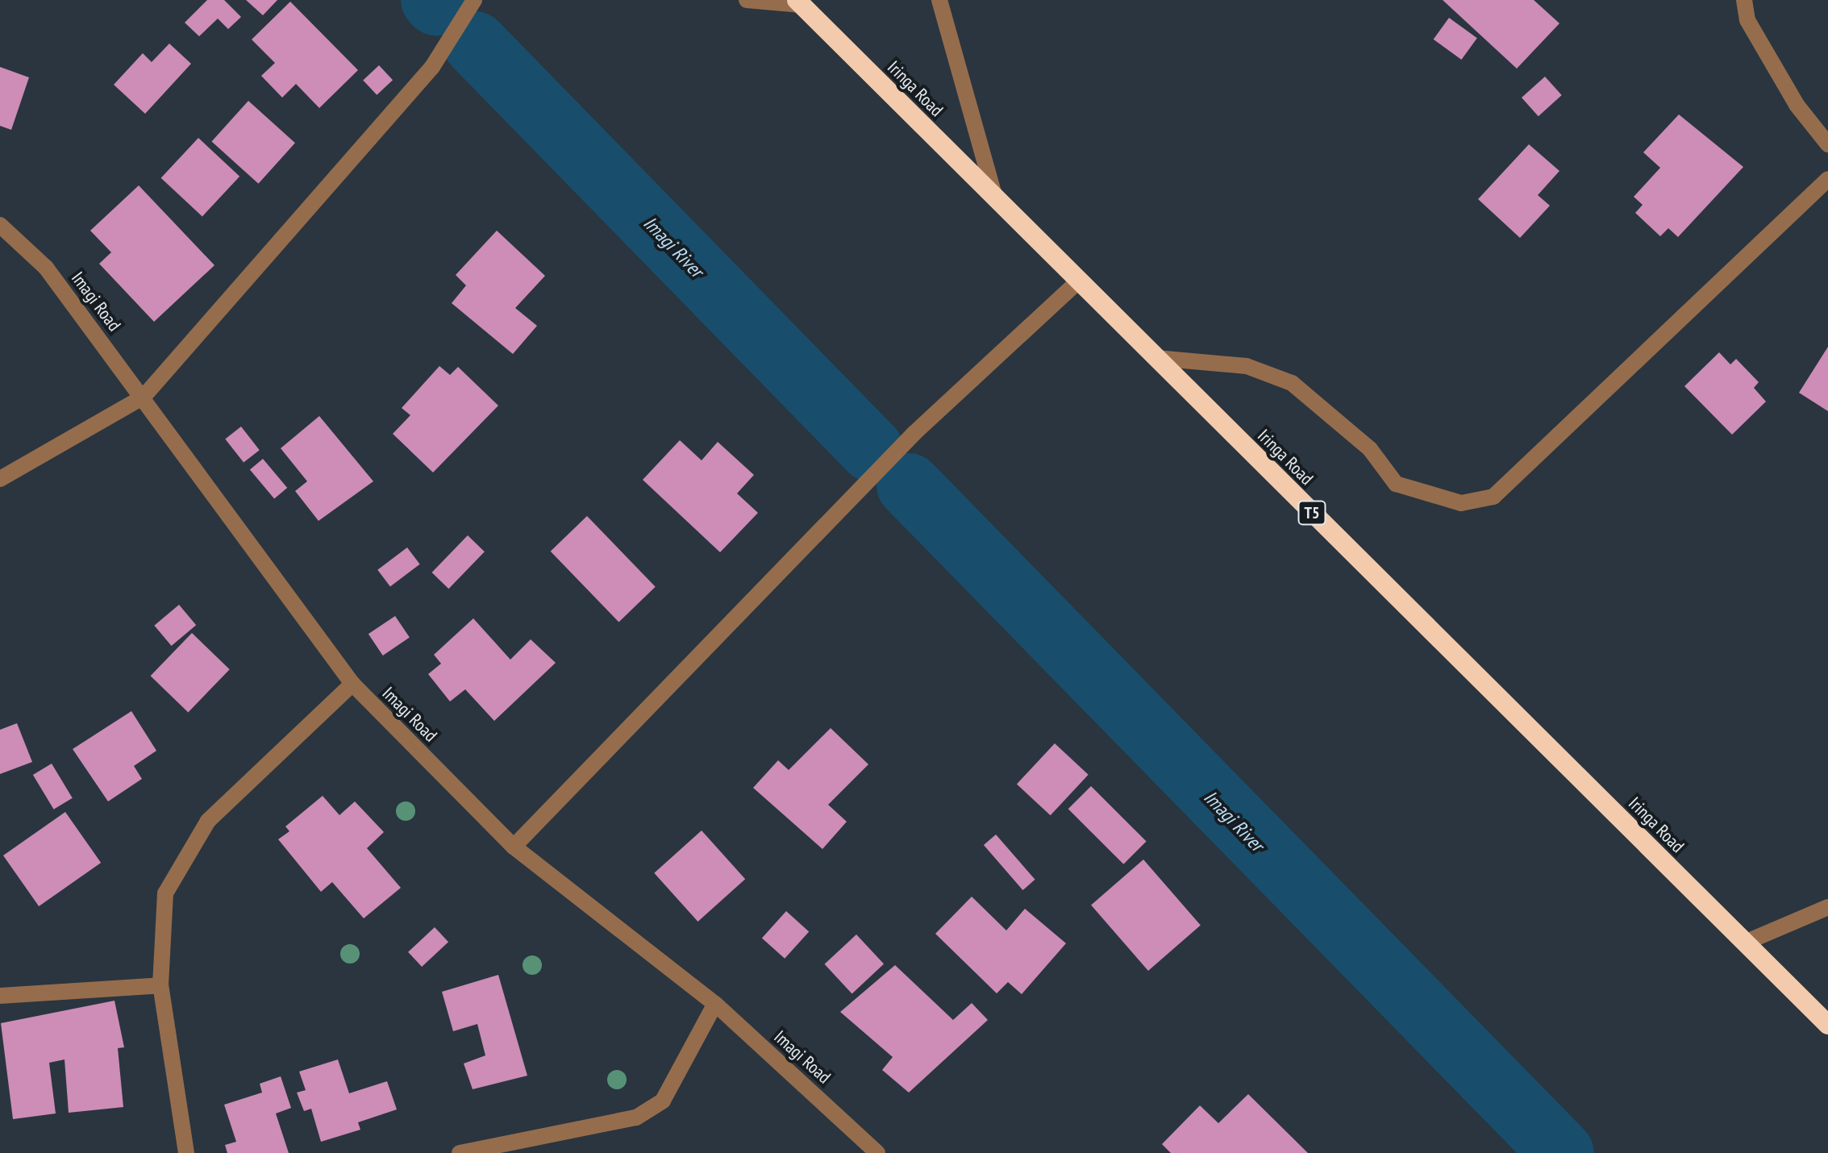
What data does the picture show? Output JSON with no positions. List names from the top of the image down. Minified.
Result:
{"streets":{"highway":["Iringa Road","T5"],"street":["Imagi Road"]},"water":["Imagi River"]}
